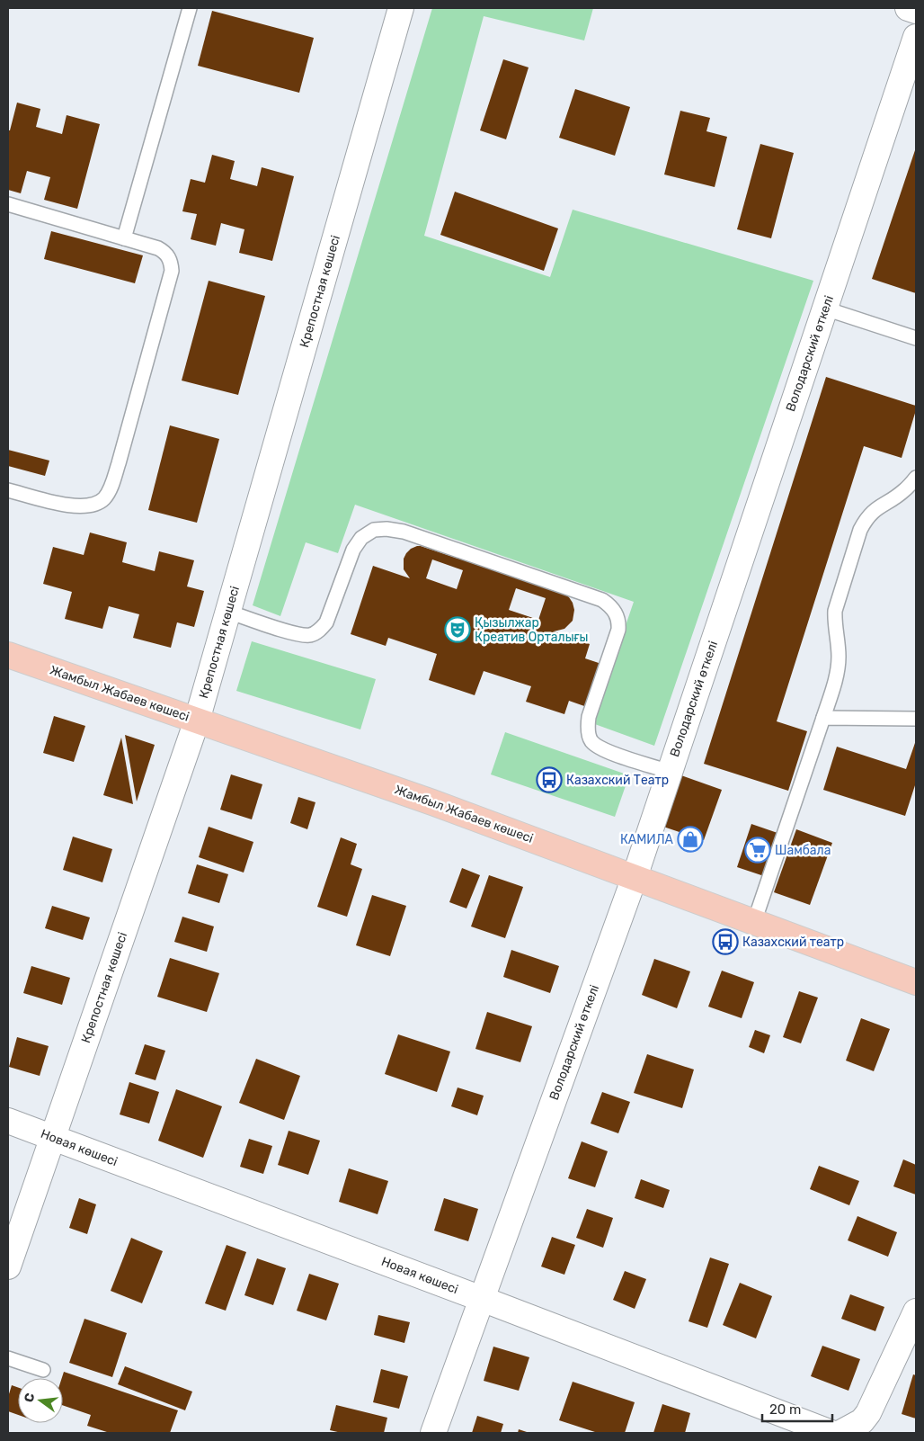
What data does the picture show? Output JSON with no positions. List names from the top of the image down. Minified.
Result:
{"streets":{"main road":["Жамбыл Жабаев көшесі"],"street":["Крепостная көшесі","Володарский өткелі","Новая көшесі"]},"crossings":[["Крепостная көшесі","Жамбыл Жабаев көшесі"],["Крепостная көшесі","Новая көшесі"],["Володарский өткелі","Жамбыл Жабаев көшесі"],["Володарский өткелі","Новая көшесі"]],"places":{"theatre":["Қызылжар Креатив Орталығы"],"bus stop":["Казахский Театр","Казахский театр"],"shop":["КАМИЛА"],"supermarket":["Шамбала"]},"scale_bar":"20 m","north":"left"}
